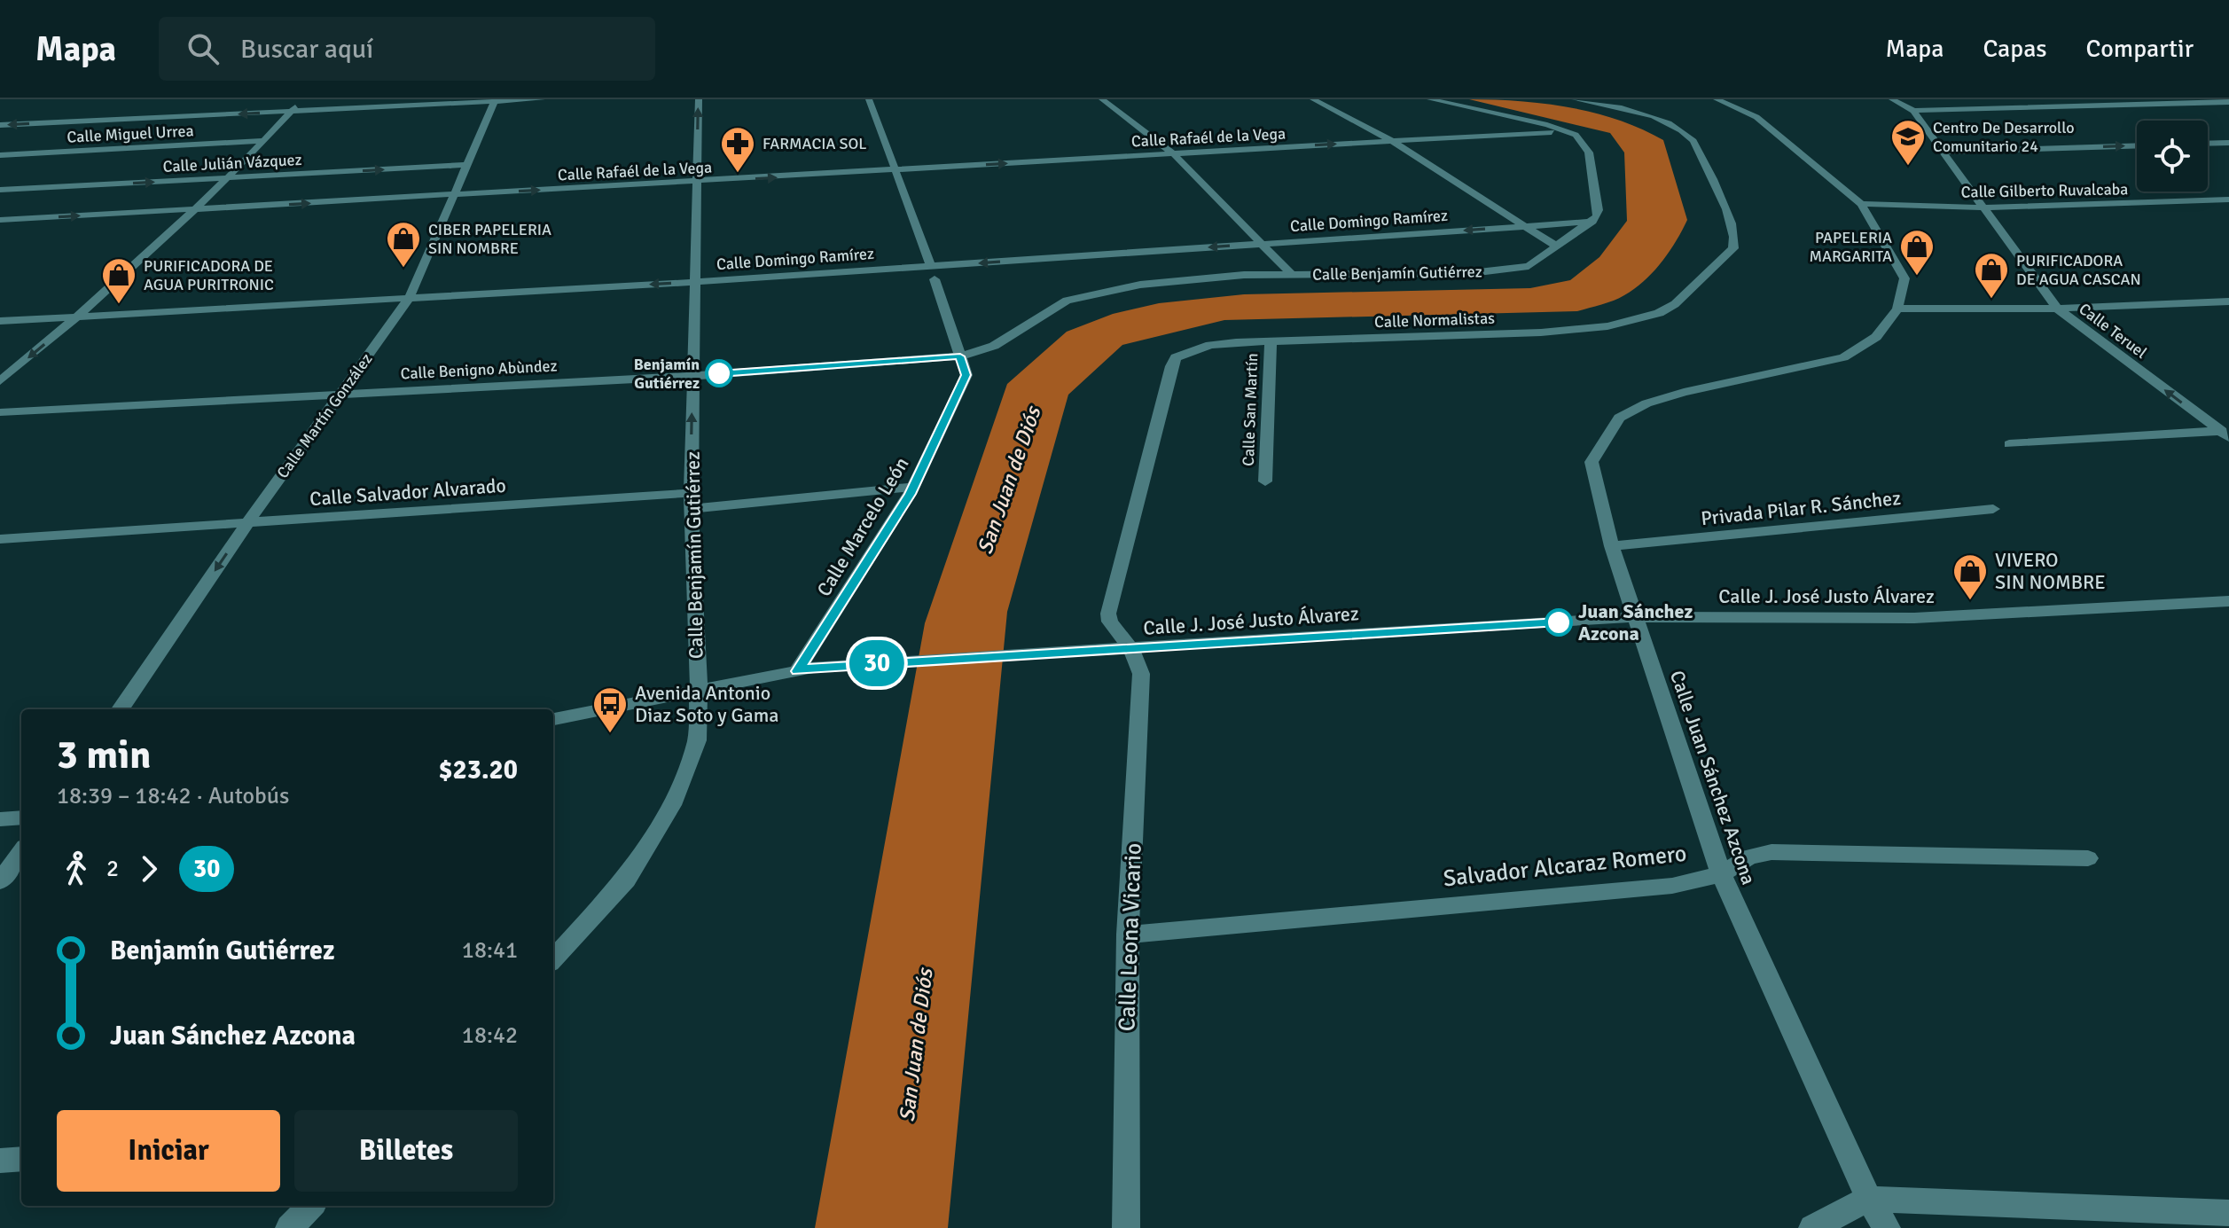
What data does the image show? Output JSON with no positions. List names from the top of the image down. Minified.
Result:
{"streets":{"street":["Calle Miguel Urrea","Calle Rafaél de la Vega","Calle Julián Vázquez","Calle Gilberto Ruvalcaba","Calle Domingo Ramírez","Calle Benjamín Gutiérrez","Calle Normalistas","Calle Teruel","Calle Benigno Abùndez","Calle San Martín","Calle Martín González","Calle Salvador Alvarado","Privada Pilar R. Sánchez","Calle Marcelo León","Calle J. José Justo Álvarez","Calle Juan Sánchez Azcona","Salvador Alcaraz Romero","Calle Leona Vicario"]},"crossings":[["Calle Rafaél de la Vega","Calle Benjamín Gutiérrez"],["Calle Rafaél de la Vega","Calle Martín González"],["Calle Julián Vázquez","Calle Martín González"],["Calle Gilberto Ruvalcaba","Calle Teruel"],["Calle Gilberto Ruvalcaba","Calle Juan Sánchez Azcona"],["Calle Domingo Ramírez","Calle Benjamín Gutiérrez"],["Calle Domingo Ramírez","Calle Martín González"],["Calle Benjamín Gutiérrez","Calle Benigno Abùndez"],["Calle Benjamín Gutiérrez","Calle Salvador Alvarado"],["Calle Benjamín Gutiérrez","Calle Marcelo León"],["Calle Benjamín Gutiérrez","Calle J. José Justo Álvarez"],["Calle Normalistas","Calle San Martín"],["Calle Normalistas","Calle J. José Justo Álvarez"],["Calle Normalistas","Calle Leona Vicario"],["Calle Benigno Abùndez","Calle Martín González"],["Calle Benigno Abùndez","Calle Marcelo León"],["Calle Martín González","Calle Salvador Alvarado"],["Calle Salvador Alvarado","Calle Marcelo León"],["Privada Pilar R. Sánchez","Calle Juan Sánchez Azcona"],["Calle Marcelo León","Calle J. José Justo Álvarez"],["Calle J. José Justo Álvarez","Calle Juan Sánchez Azcona"],["Calle J. José Justo Álvarez","Calle Leona Vicario"],["Calle Juan Sánchez Azcona","Salvador Alcaraz Romero"],["Salvador Alcaraz Romero","Calle Leona Vicario"]],"one_way":["Calle Domingo Ramírez","Calle Teruel"],"water":["San Juan de Diós"],"places":{"school or university":["Centro De Desarrollo Comunitario 24"],"pharmacy":["FARMACIA SOL"],"shop":["CIBER PAPELERIA SIN NOMBRE","PAPELERIA MARGARITA","PURIFICADORA DE AGUA CASCAN","PURIFICADORA DE AGUA PURITRONIC","VIVERO SIN NOMBRE"],"other":["Benjamín Gutiérrez","Juan Sánchez Azcona"],"bus stop":["Avenida Antonio Diaz Soto y Gama"]},"lines":["bus line 30"],"page":{"header":"Mapa","search":"Buscar aquí","nav":["Mapa","Capas","Compartir"],"on_map":"30","heading":["3 min","18:39 – 18:42 · Autobús","$23.20"],"legs":["2","30"],"list":[{"name":"Benjamín Gutiérrez","value":"18:41"},{"name":"Juan Sánchez Azcona","value":"18:42"}],"buttons":["Iniciar","Billetes"]}}
